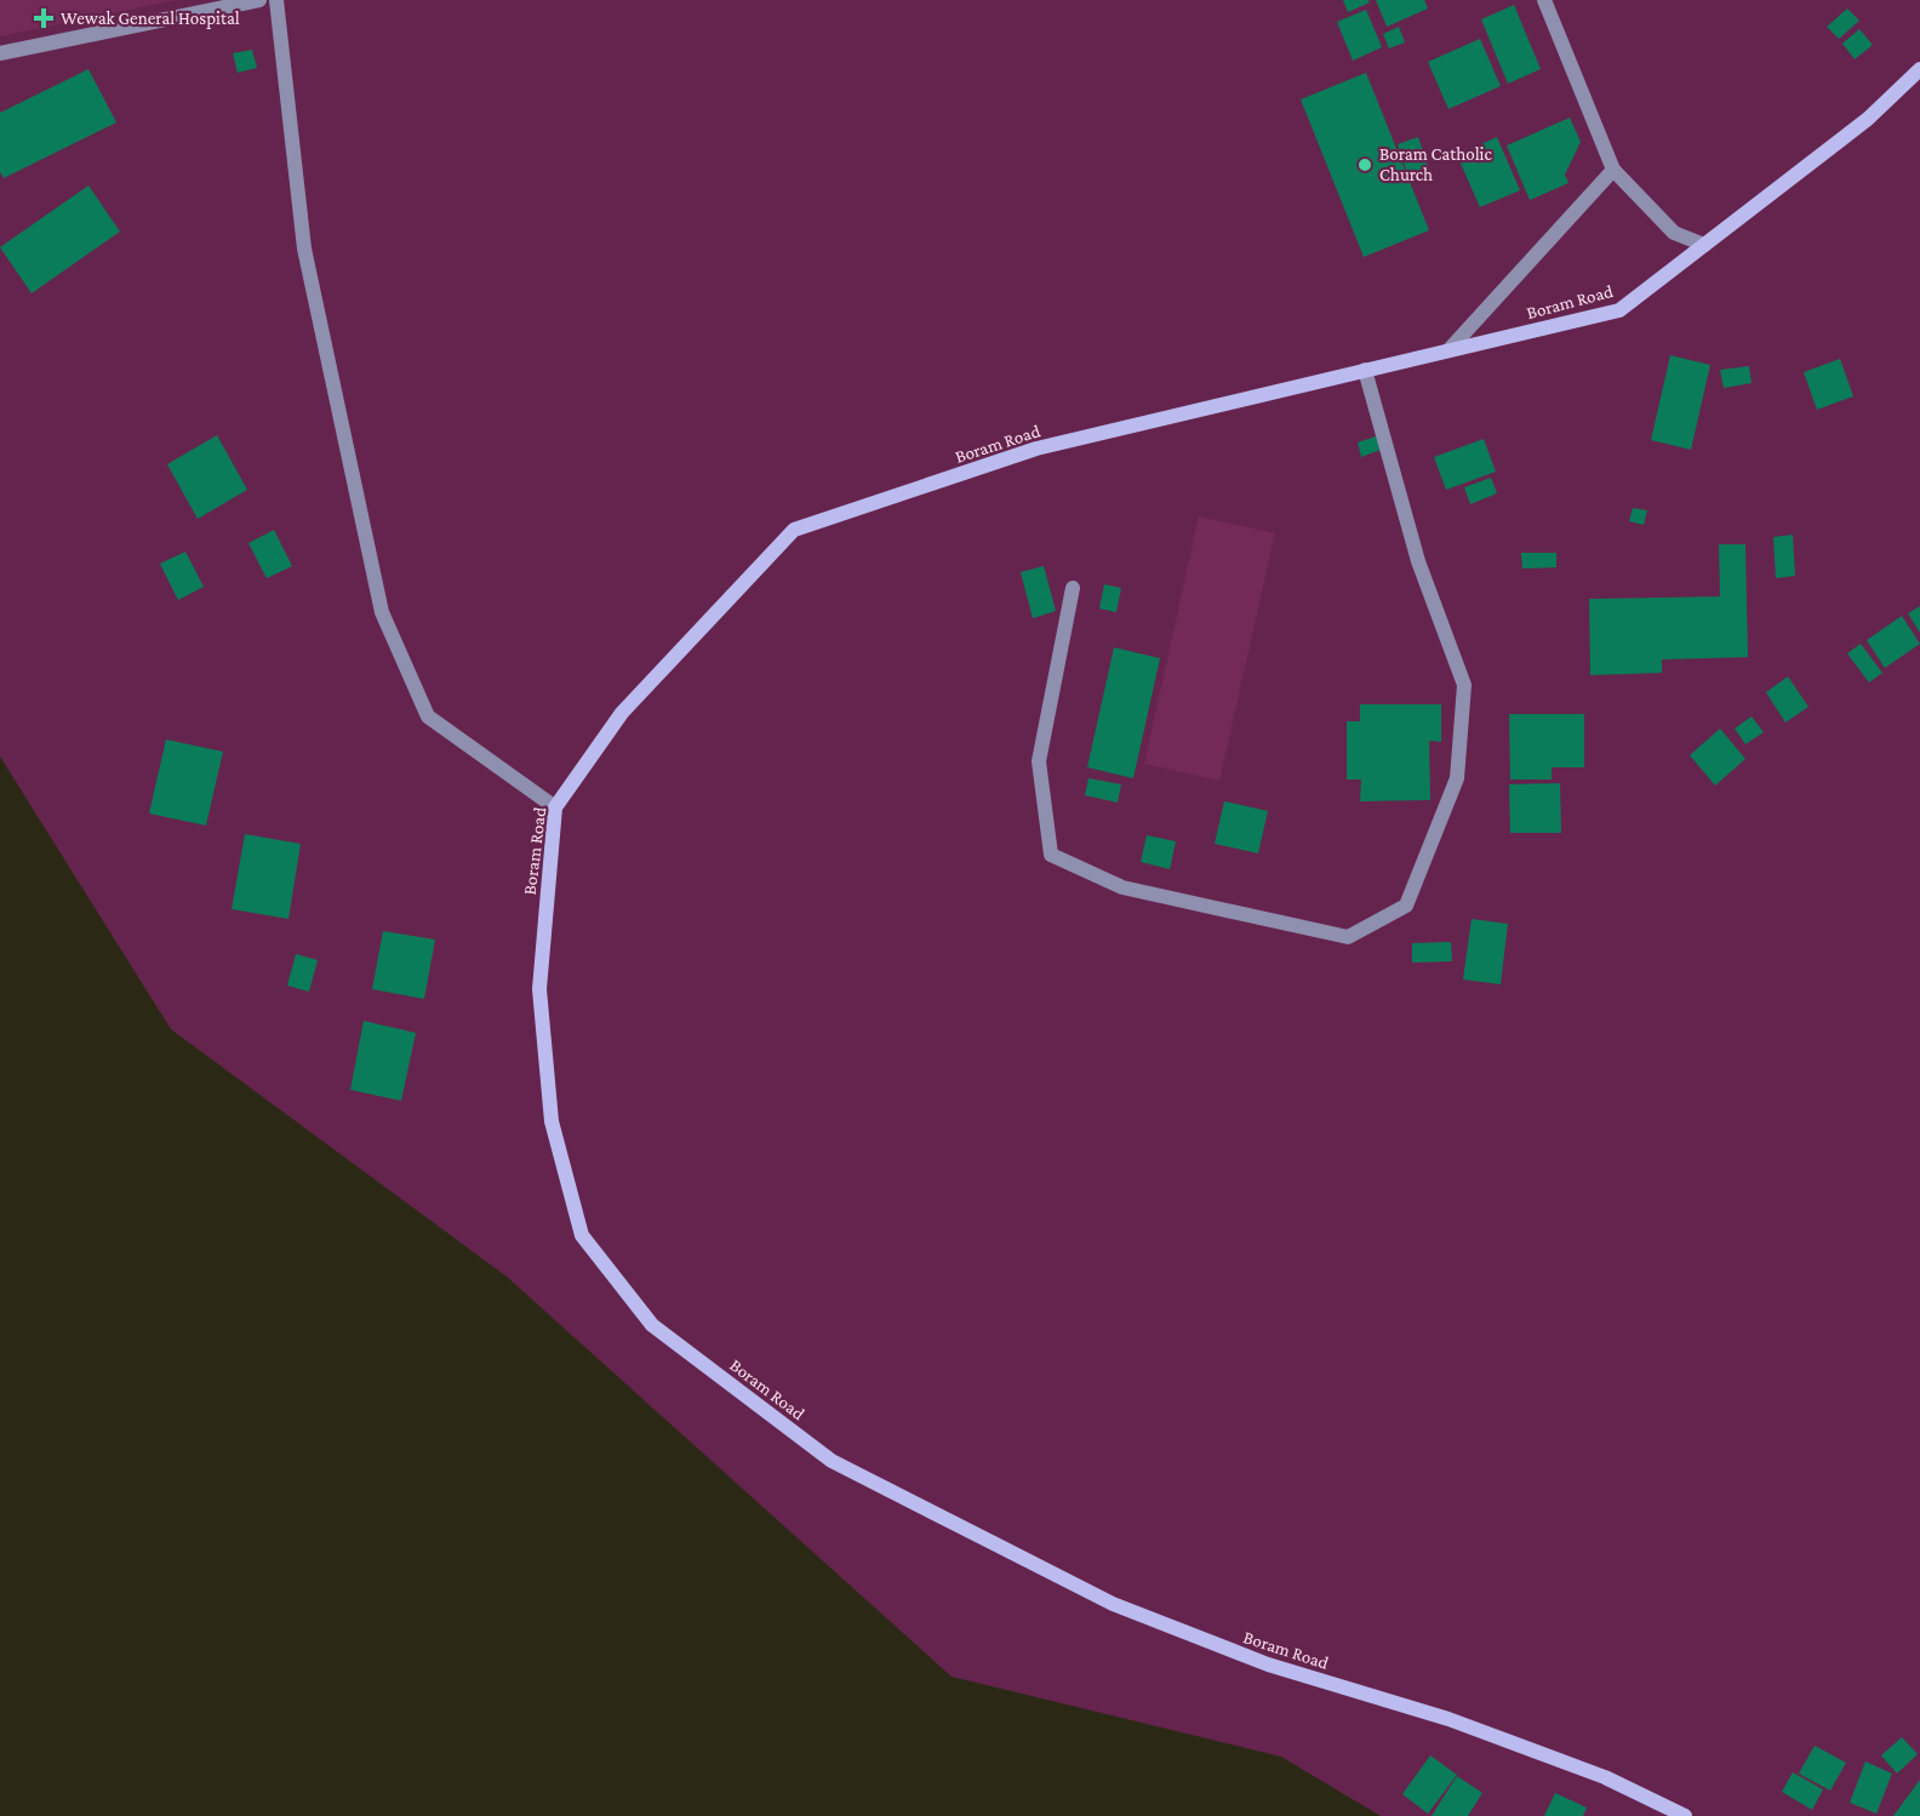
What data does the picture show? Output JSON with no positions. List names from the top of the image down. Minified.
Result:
{"streets":{"street":["Boram Road"]},"places":{"health":["Wewak General Hospital"],"other":["Boram Catholic Church"]}}
